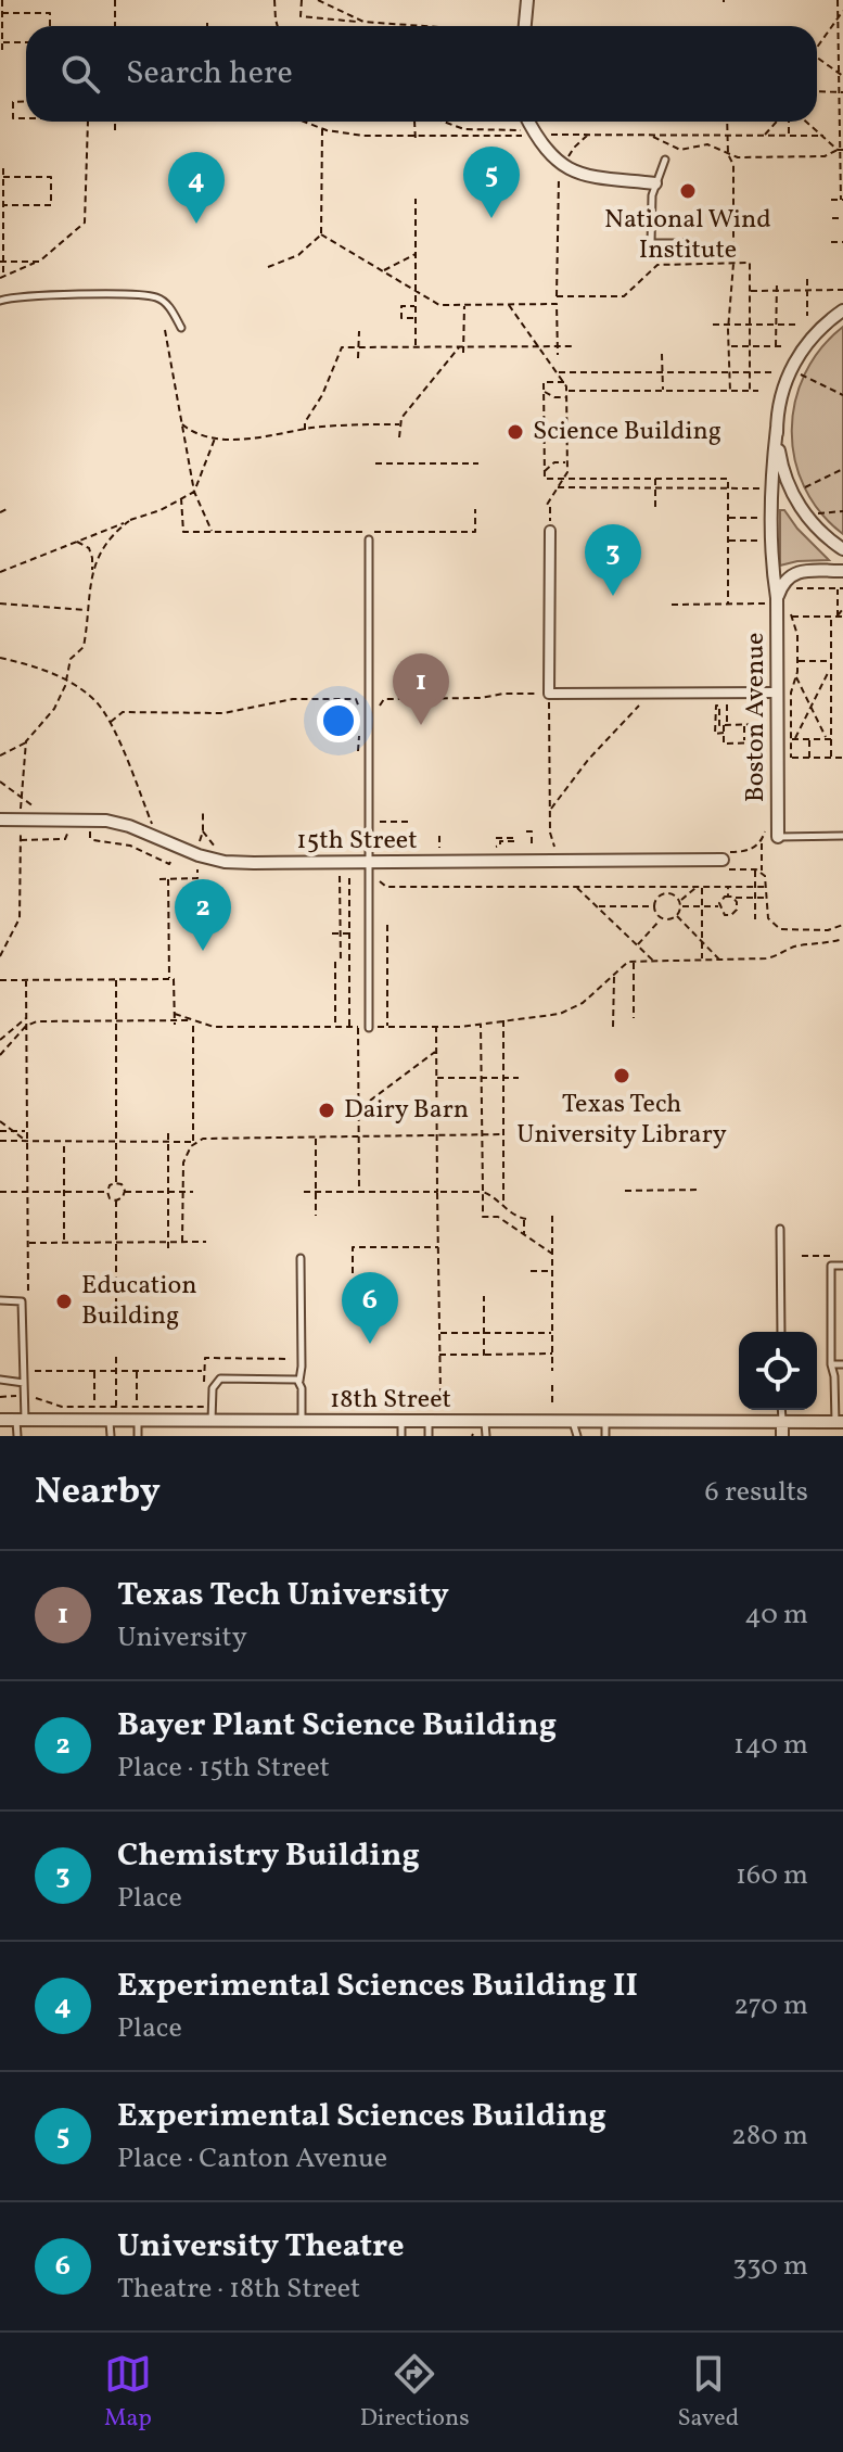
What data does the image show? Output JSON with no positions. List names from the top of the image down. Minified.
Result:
{"streets":{"street":["Boston Avenue","15th Street","18th Street"]},"places":["National Wind Institute","Science Building","Texas Tech University Library","Dairy Barn","Education Building"],"page":{"search":"Search here","pins":["5","4","3","1","2","6"],"heading":["Nearby","6 results"],"list":[{"mark":"1","name":"Texas Tech University","note":"University","value":"40 m"},{"mark":"2","name":"Bayer Plant Science Building","note":"Place · 15th Street","value":"140 m"},{"mark":"3","name":"Chemistry Building","note":"Place","value":"160 m"},{"mark":"4","name":"Experimental Sciences Building II","note":"Place","value":"270 m"},{"mark":"5","name":"Experimental Sciences Building","note":"Place · Canton Avenue","value":"280 m"},{"mark":"6","name":"University Theatre","note":"Theatre · 18th Street","value":"330 m"}],"nav":["Map","Directions","Saved"]}}
